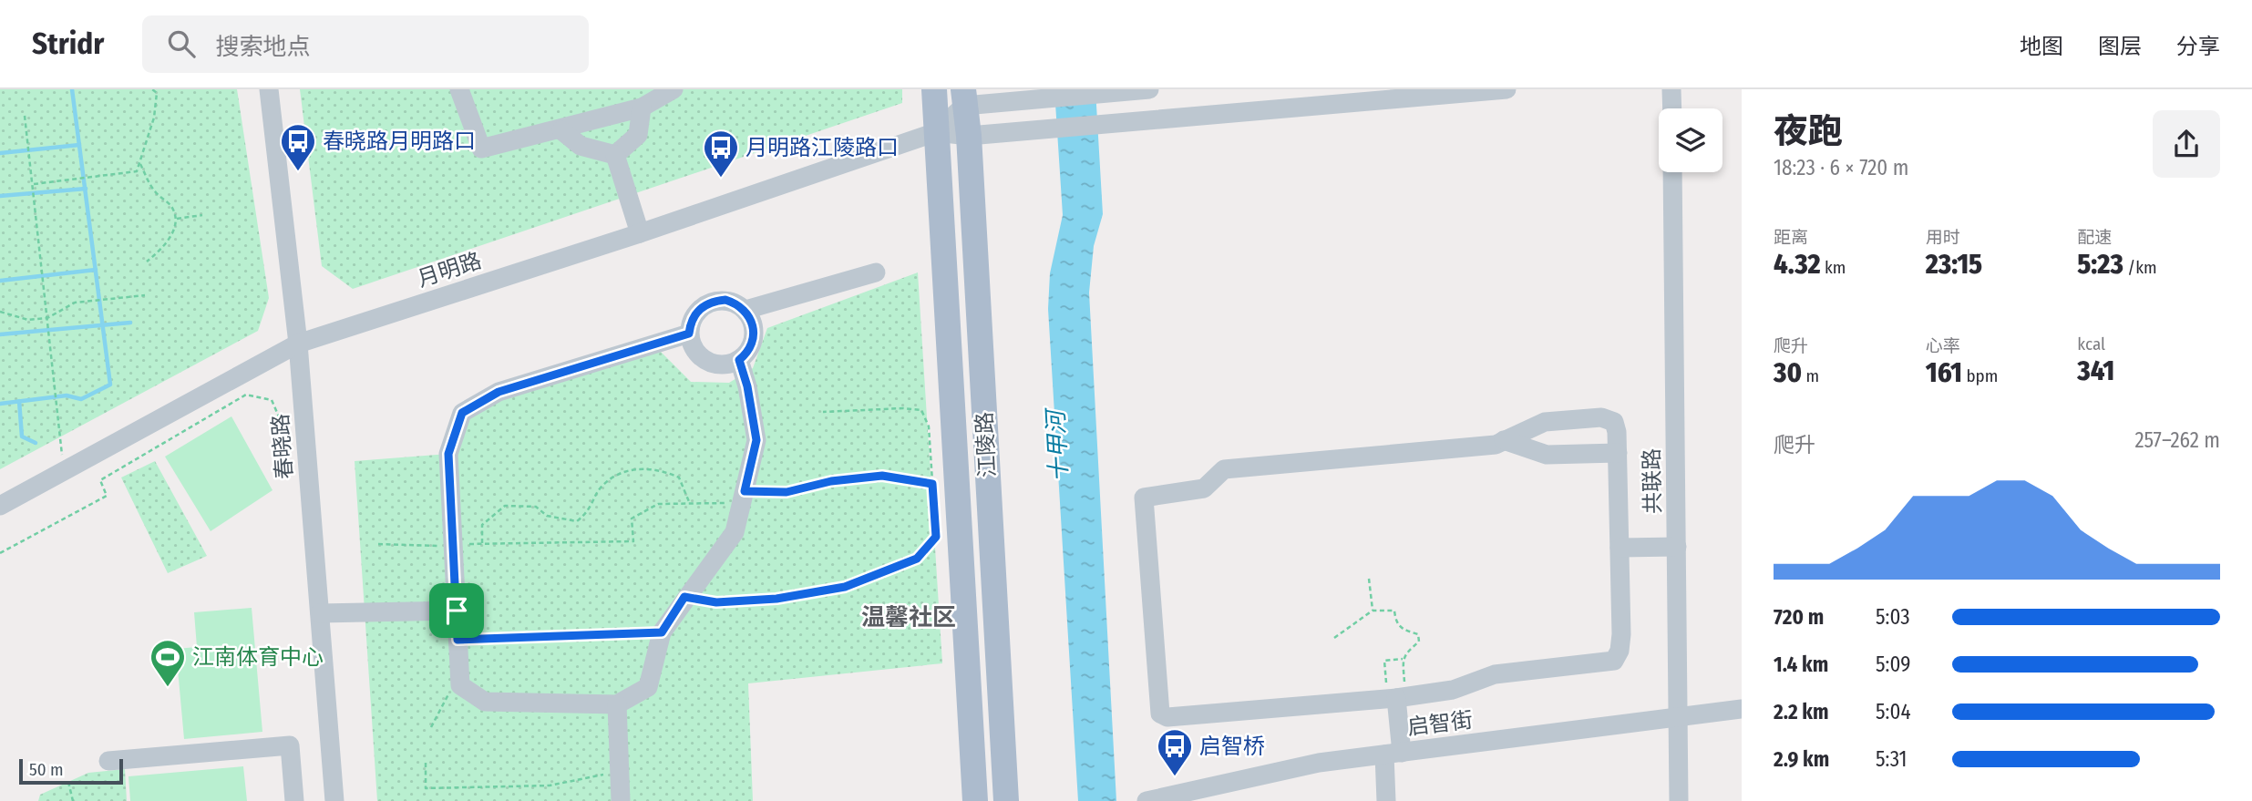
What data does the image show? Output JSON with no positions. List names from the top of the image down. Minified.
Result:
{"streets":{"main road":["江陵路"],"street":["月明路","春晓路","共联路","启智街"]},"crossings":[["月明路","江陵路"],["月明路","春晓路"],["共联路","启智街"]],"districts":["温馨社区"],"water":["十甲河"],"places":{"bus stop":["春晓路月明路口","月明路江陵路口","启智桥"],"sports":["江南体育中心"]},"scale_bar":"50 m","page":{"header":"Stridr","search":"搜索地点","nav":["地图","图层","分享"],"heading":["夜跑","18:23 · 6 × 720 m"],"stats":[["距离","4.32 km"],["用时","23:15"],["配速","5:23 /km"],["爬升","30 m"],["心率","161 bpm"],["kcal","341"]],"chart":["爬升","257–262 m"],"list":[{"name":"720 m","note":"5:03"},{"name":"1.4 km","note":"5:09"},{"name":"2.2 km","note":"5:04"},{"name":"2.9 km","note":"5:31"}],"scale":"50 m"}}
